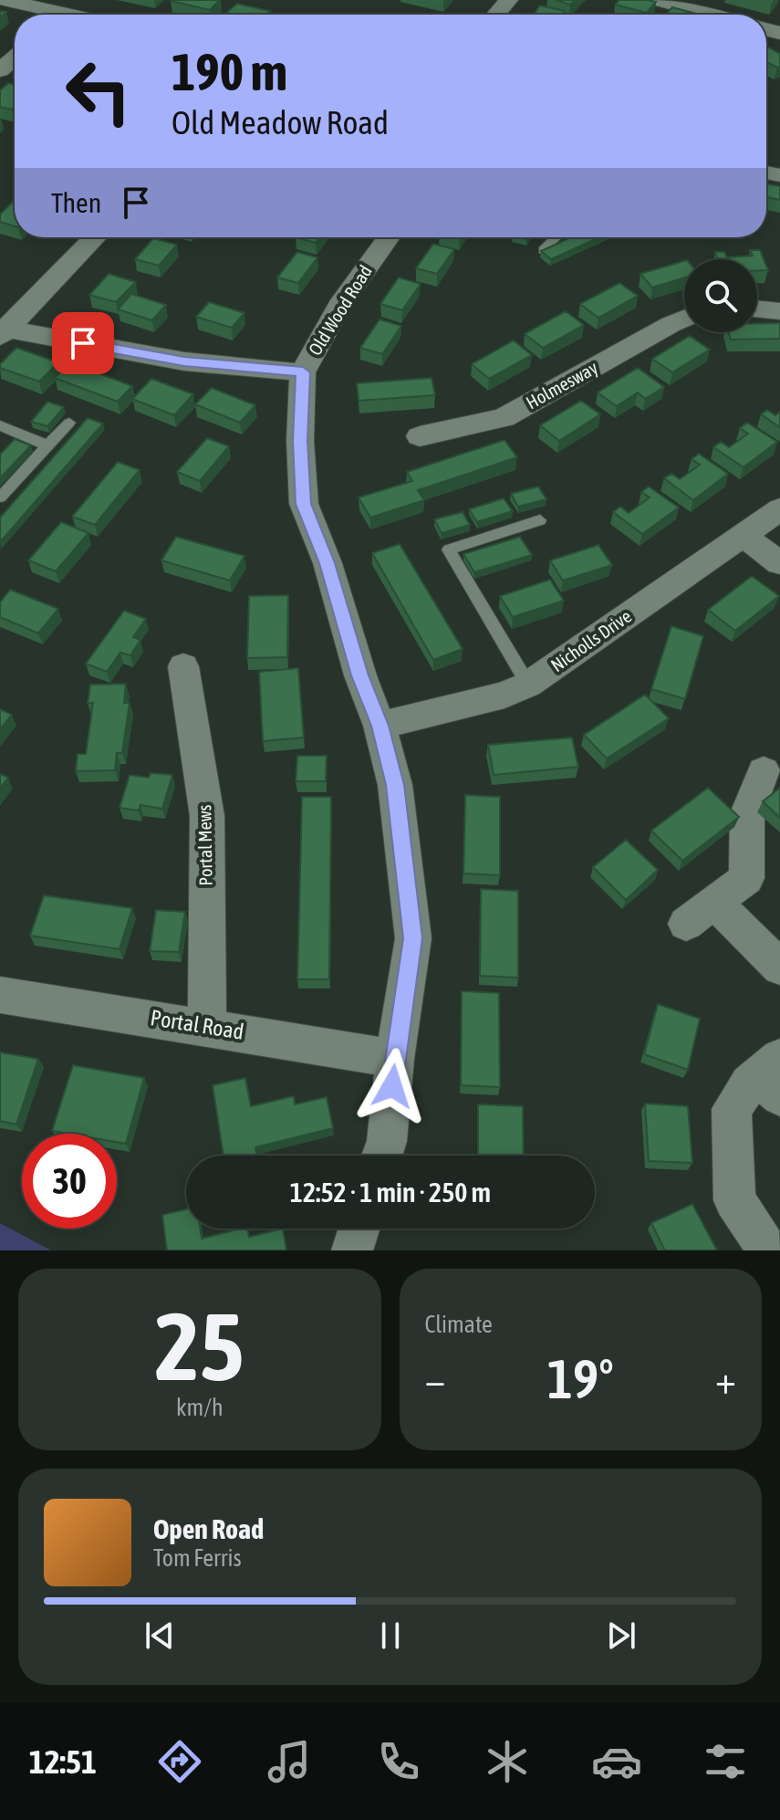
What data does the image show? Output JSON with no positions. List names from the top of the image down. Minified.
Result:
{"streets":{"street":["Old Wood Road","Holmesway","Nicholls Drive","Portal Mews","Portal Road"]},"crossings":[["Old Wood Road","Nicholls Drive"],["Old Wood Road","Portal Road"],["Portal Mews","Portal Road"]],"page":{"turn":["190 m","Old Meadow Road"],"then":"Then","limit":"30","trip":"12:52 · 1 min · 250 m","tile":[["25","km/h"],"Climate"],"heat":["−","19°","+"],"song":["Open Road","Tom Ferris"],"tabs":"12:51"}}
